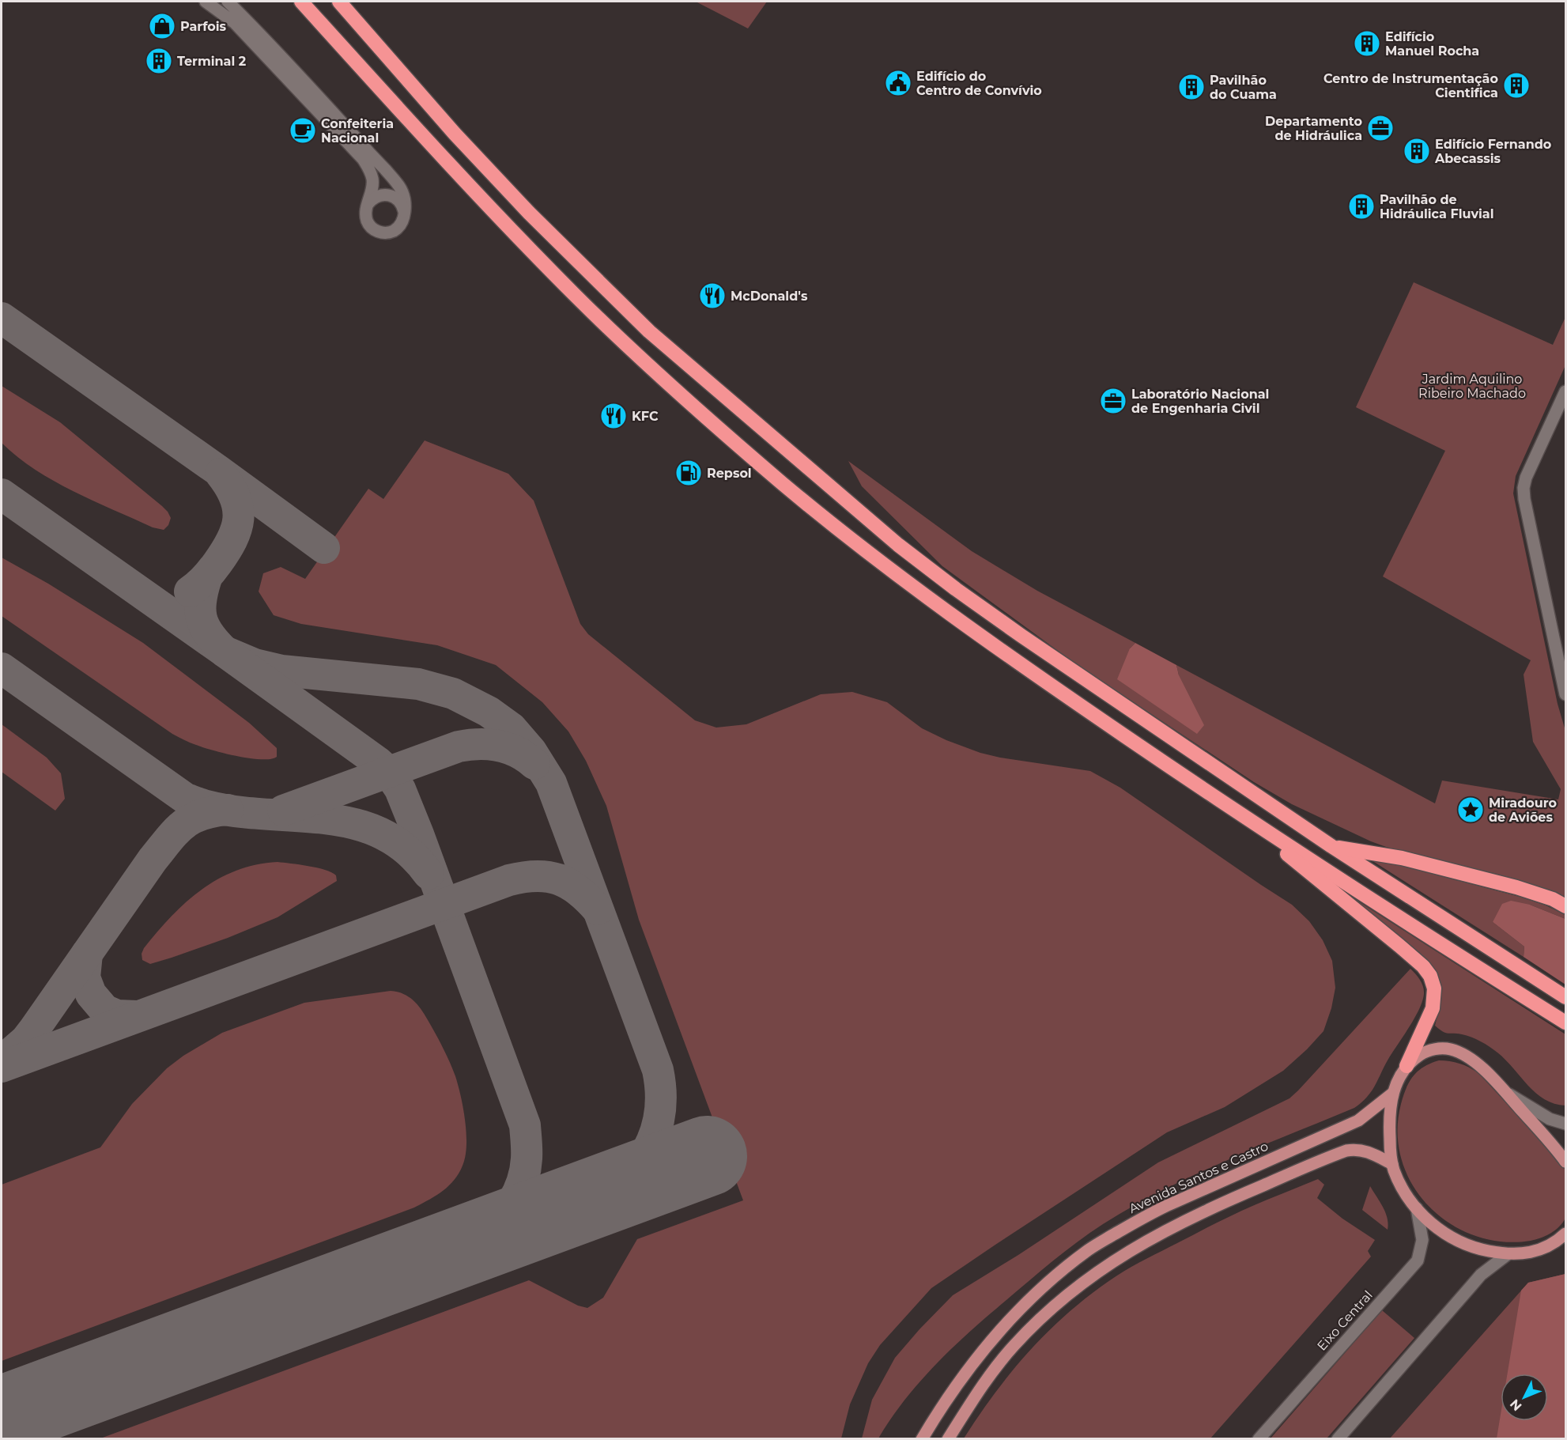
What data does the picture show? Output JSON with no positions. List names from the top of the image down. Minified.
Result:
{"streets":{"main road":["Avenida Santos e Castro"],"street":["Eixo Central"]},"parks":["Jardim Aquilino Ribeiro Machado"],"places":{"shop":["Parfois"],"building":["Edifício Manuel Rocha","Terminal 2","Centro de Instrumentação Cientifica","Pavilhão do Cuama","Edifício Fernando Abecassis","Pavilhão de Hidráulica Fluvial"],"public building":["Edifício do Centro de Convívio"],"office":["Departamento de Hidráulica","Laboratório Nacional de Engenharia Civil"],"cafe":["Confeiteria Nacional"],"restaurant":["McDonald's","KFC"],"fuel station":["Repsol"],"place":["Miradouro de Aviões"]},"north":"bottom left"}
